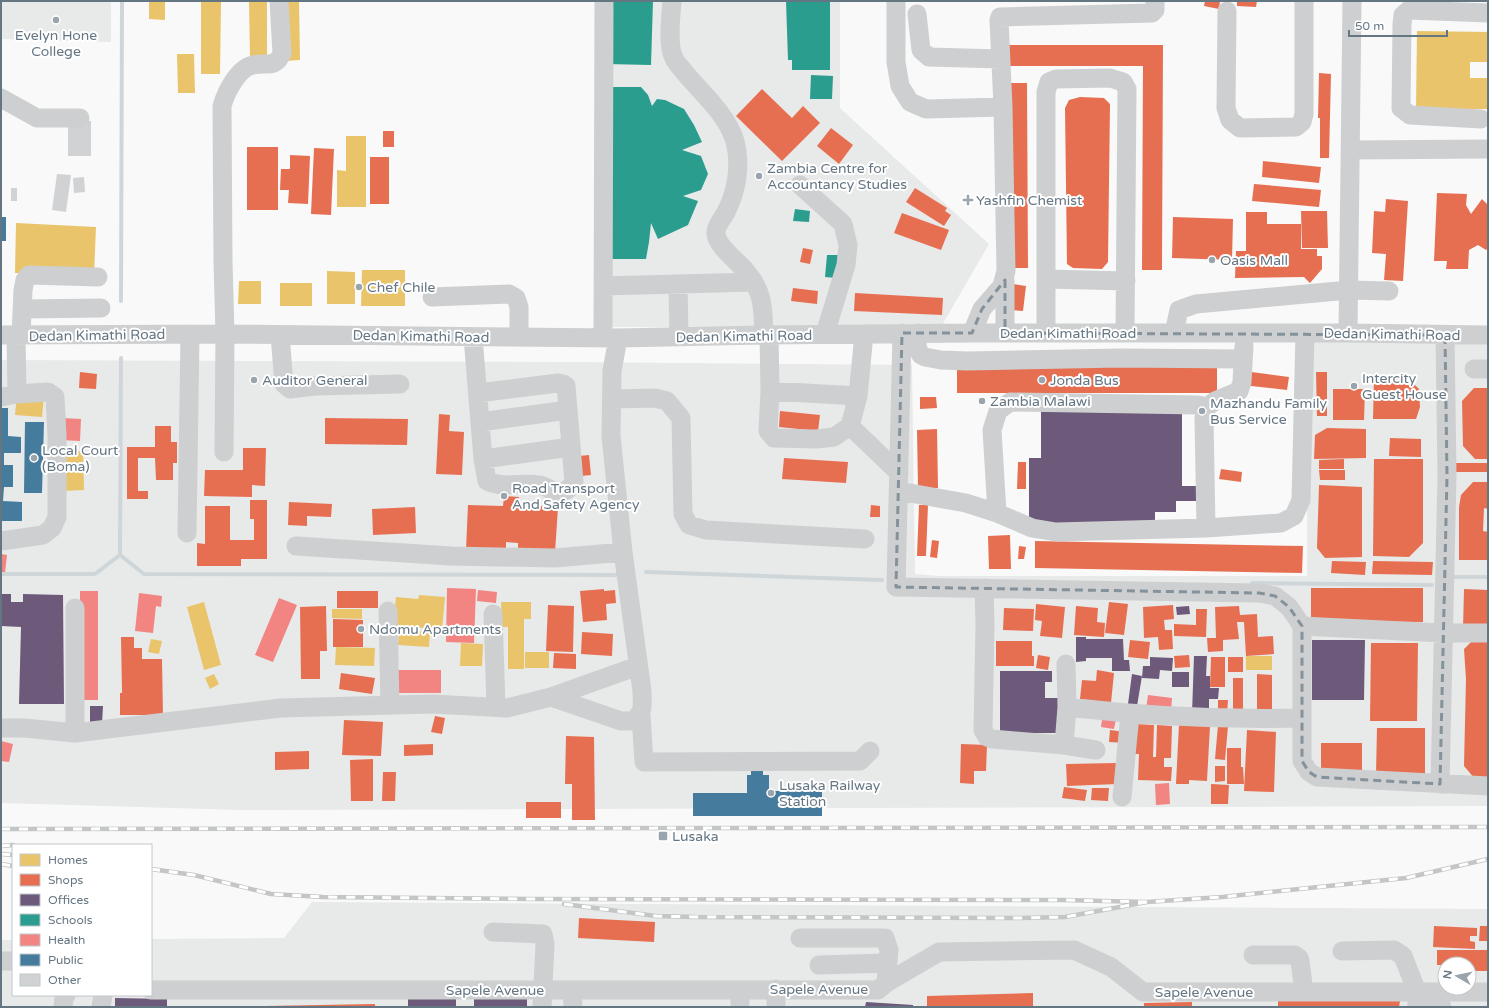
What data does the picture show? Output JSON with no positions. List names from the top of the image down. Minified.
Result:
{"streets":{"street":["Dedan Kimathi Road","Sapele Avenue"]},"places":{"other":["Evelyn Hone College","Zambia Centre for Accountancy Studies","Oasis Mall","Chef Chile","Auditor General","Jonda Bus","Intercity Guest House","Zambia Malawi","Mazhandu Family Bus Service","Local Court (Boma)","Road Transport And Safety Agency","Ndomu Apartments","Lusaka Railway Station"],"health":["Yashfin Chemist"],"transit":["Lusaka"]},"legend":["Homes","Shops","Offices","Schools","Health","Public","Other"],"scale_bar":"50 m","north":"left"}
